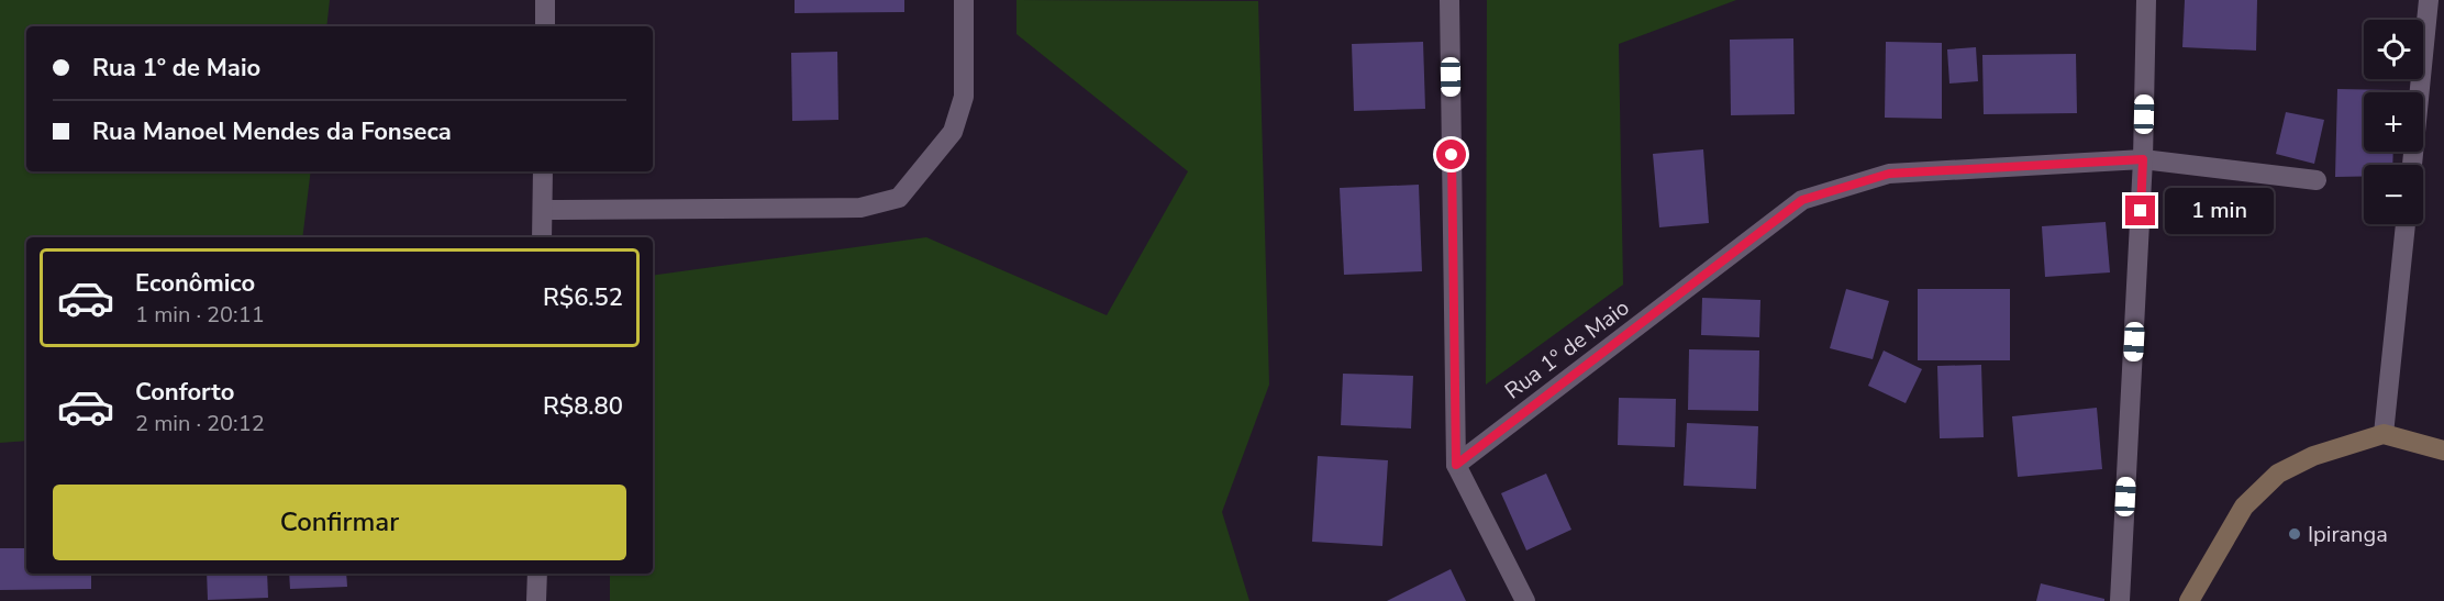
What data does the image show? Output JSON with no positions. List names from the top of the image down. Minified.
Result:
{"streets":{"street":["Rua 1º de Maio"]},"places":["Ipiranga"],"page":{"map_buttons":["+","−"],"banner":["Rua 1º de Maio","Rua Manoel Mendes da Fonseca"],"bubble":"1 min","list":[{"name":"Econômico","note":"1 min · 20:11","value":"R$6.52"},{"name":"Conforto","note":"2 min · 20:12","value":"R$8.80"}],"buttons":"Confirmar"}}
